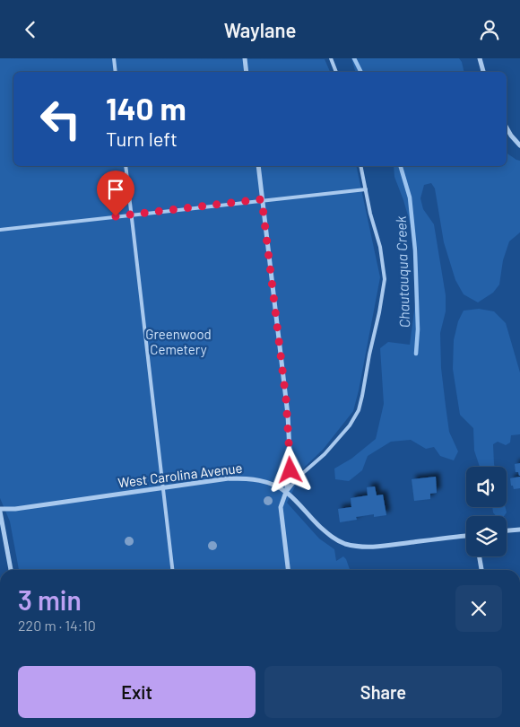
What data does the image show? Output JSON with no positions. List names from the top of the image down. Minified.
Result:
{"streets":{"street":["West Carolina Avenue"]},"water":["Chautauqua Creek"],"parks":["Greenwood Cemetery"],"page":{"header":"Waylane","turn":["140 m","Turn left"],"heading":["3 min","220 m · 14:10"],"buttons":["Exit","Share"]}}
